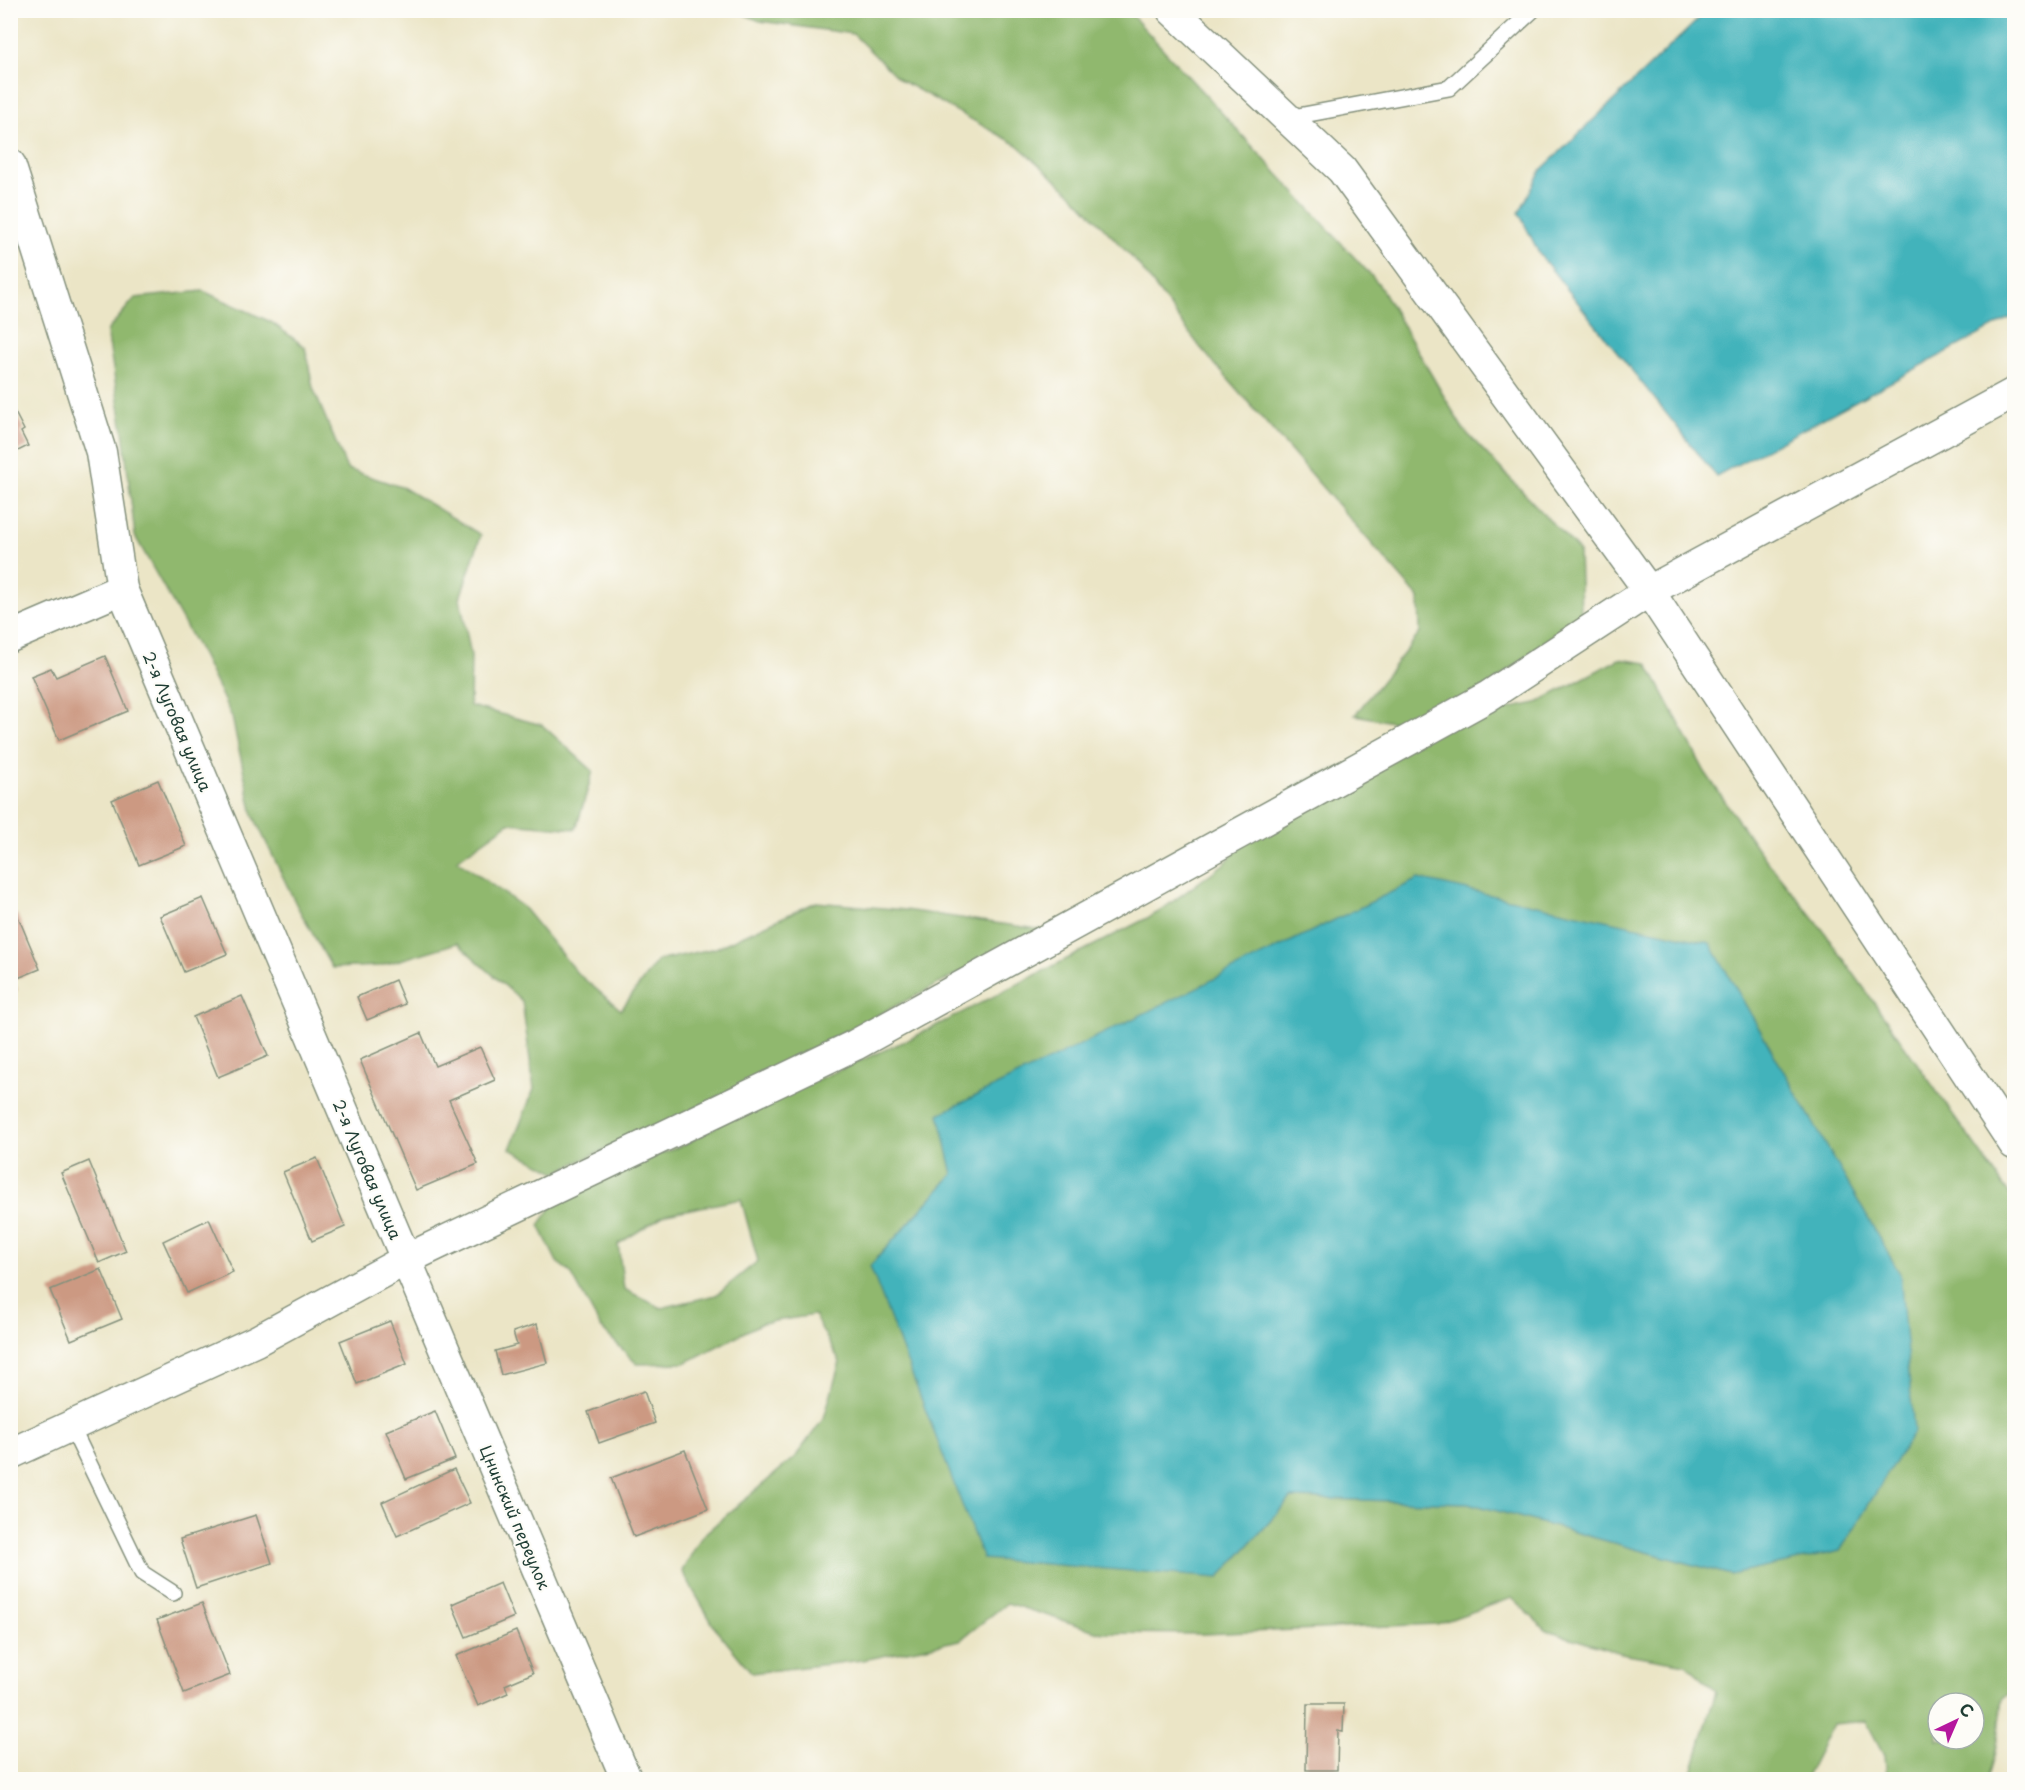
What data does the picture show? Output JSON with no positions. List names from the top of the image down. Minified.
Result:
{"streets":{"street":["2-я Луговая улица","Цнинский переулок"]},"crossings":[["2-я Луговая улица","Цнинский переулок"]],"north":"top right"}
